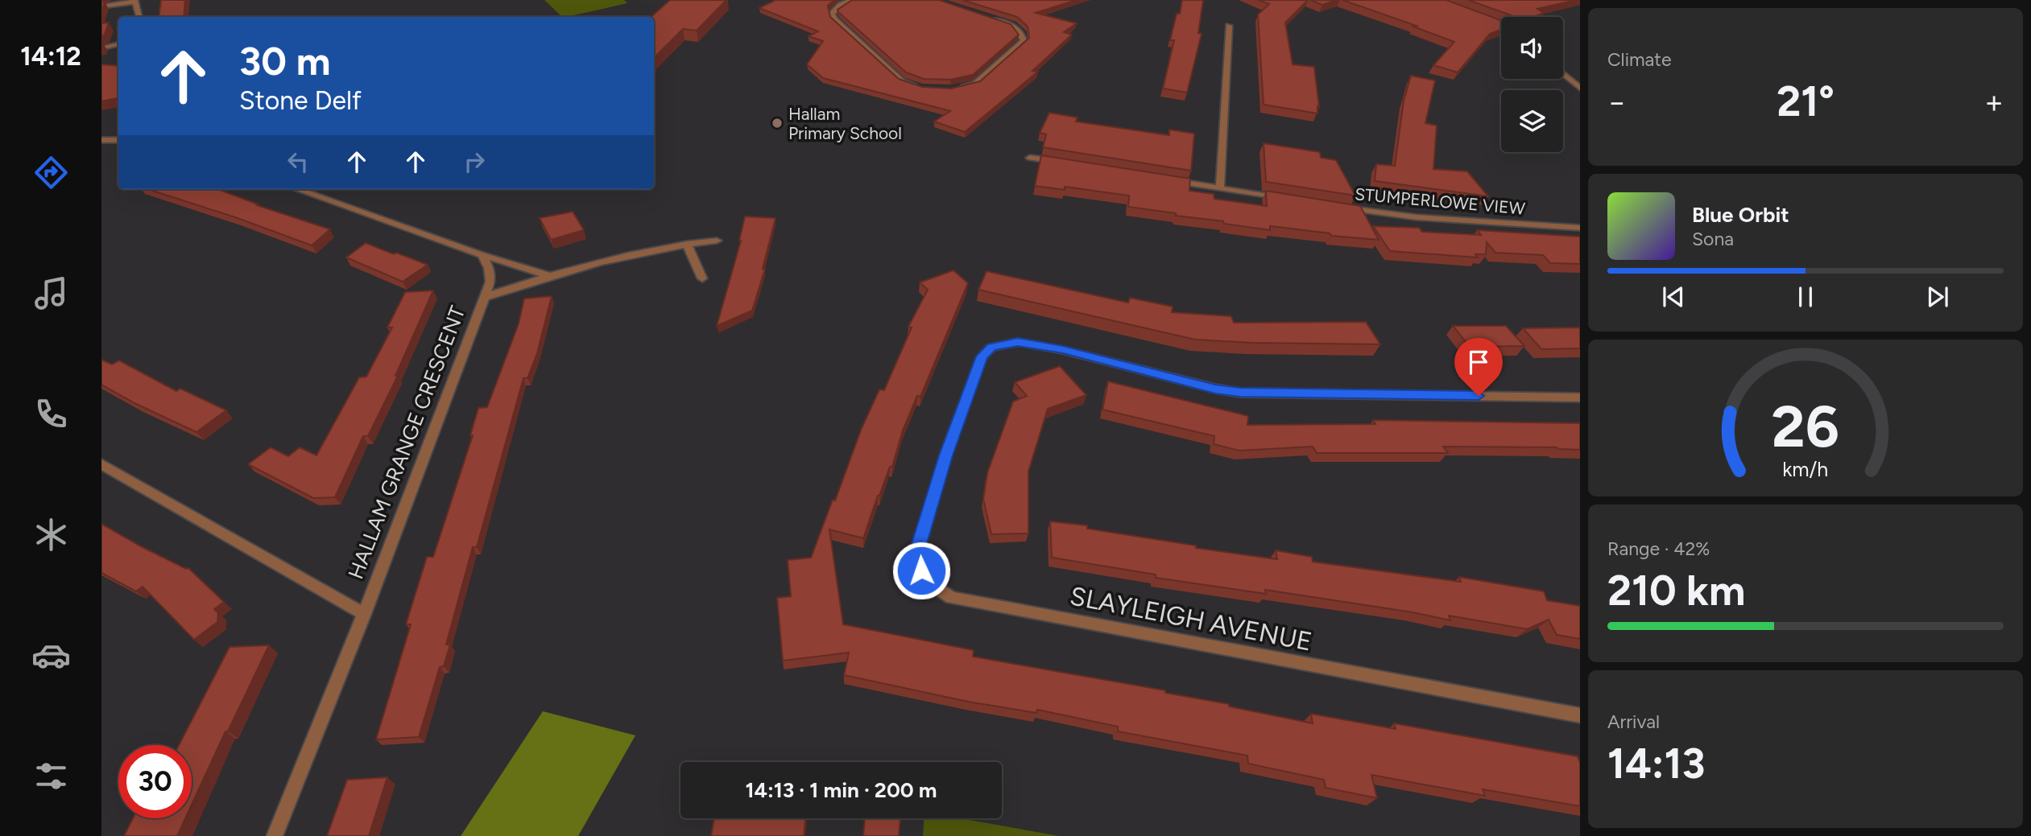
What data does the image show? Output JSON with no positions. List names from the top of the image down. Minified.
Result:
{"streets":{"street":["STUMPERLOWE VIEW","HALLAM GRANGE CRESCENT","SLAYLEIGH AVENUE"]},"places":["Hallam Primary School"],"page":{"tabs":"14:12","tile":["Climate",["Range · 42%","210 km"],["Arrival","14:13"]],"turn":["30 m","Stone Delf"],"heat":["−","21°","+"],"song":["Blue Orbit","Sona"],"limit":"30","trip":"14:13 · 1 min · 200 m","gauge":["26","km/h"]}}
